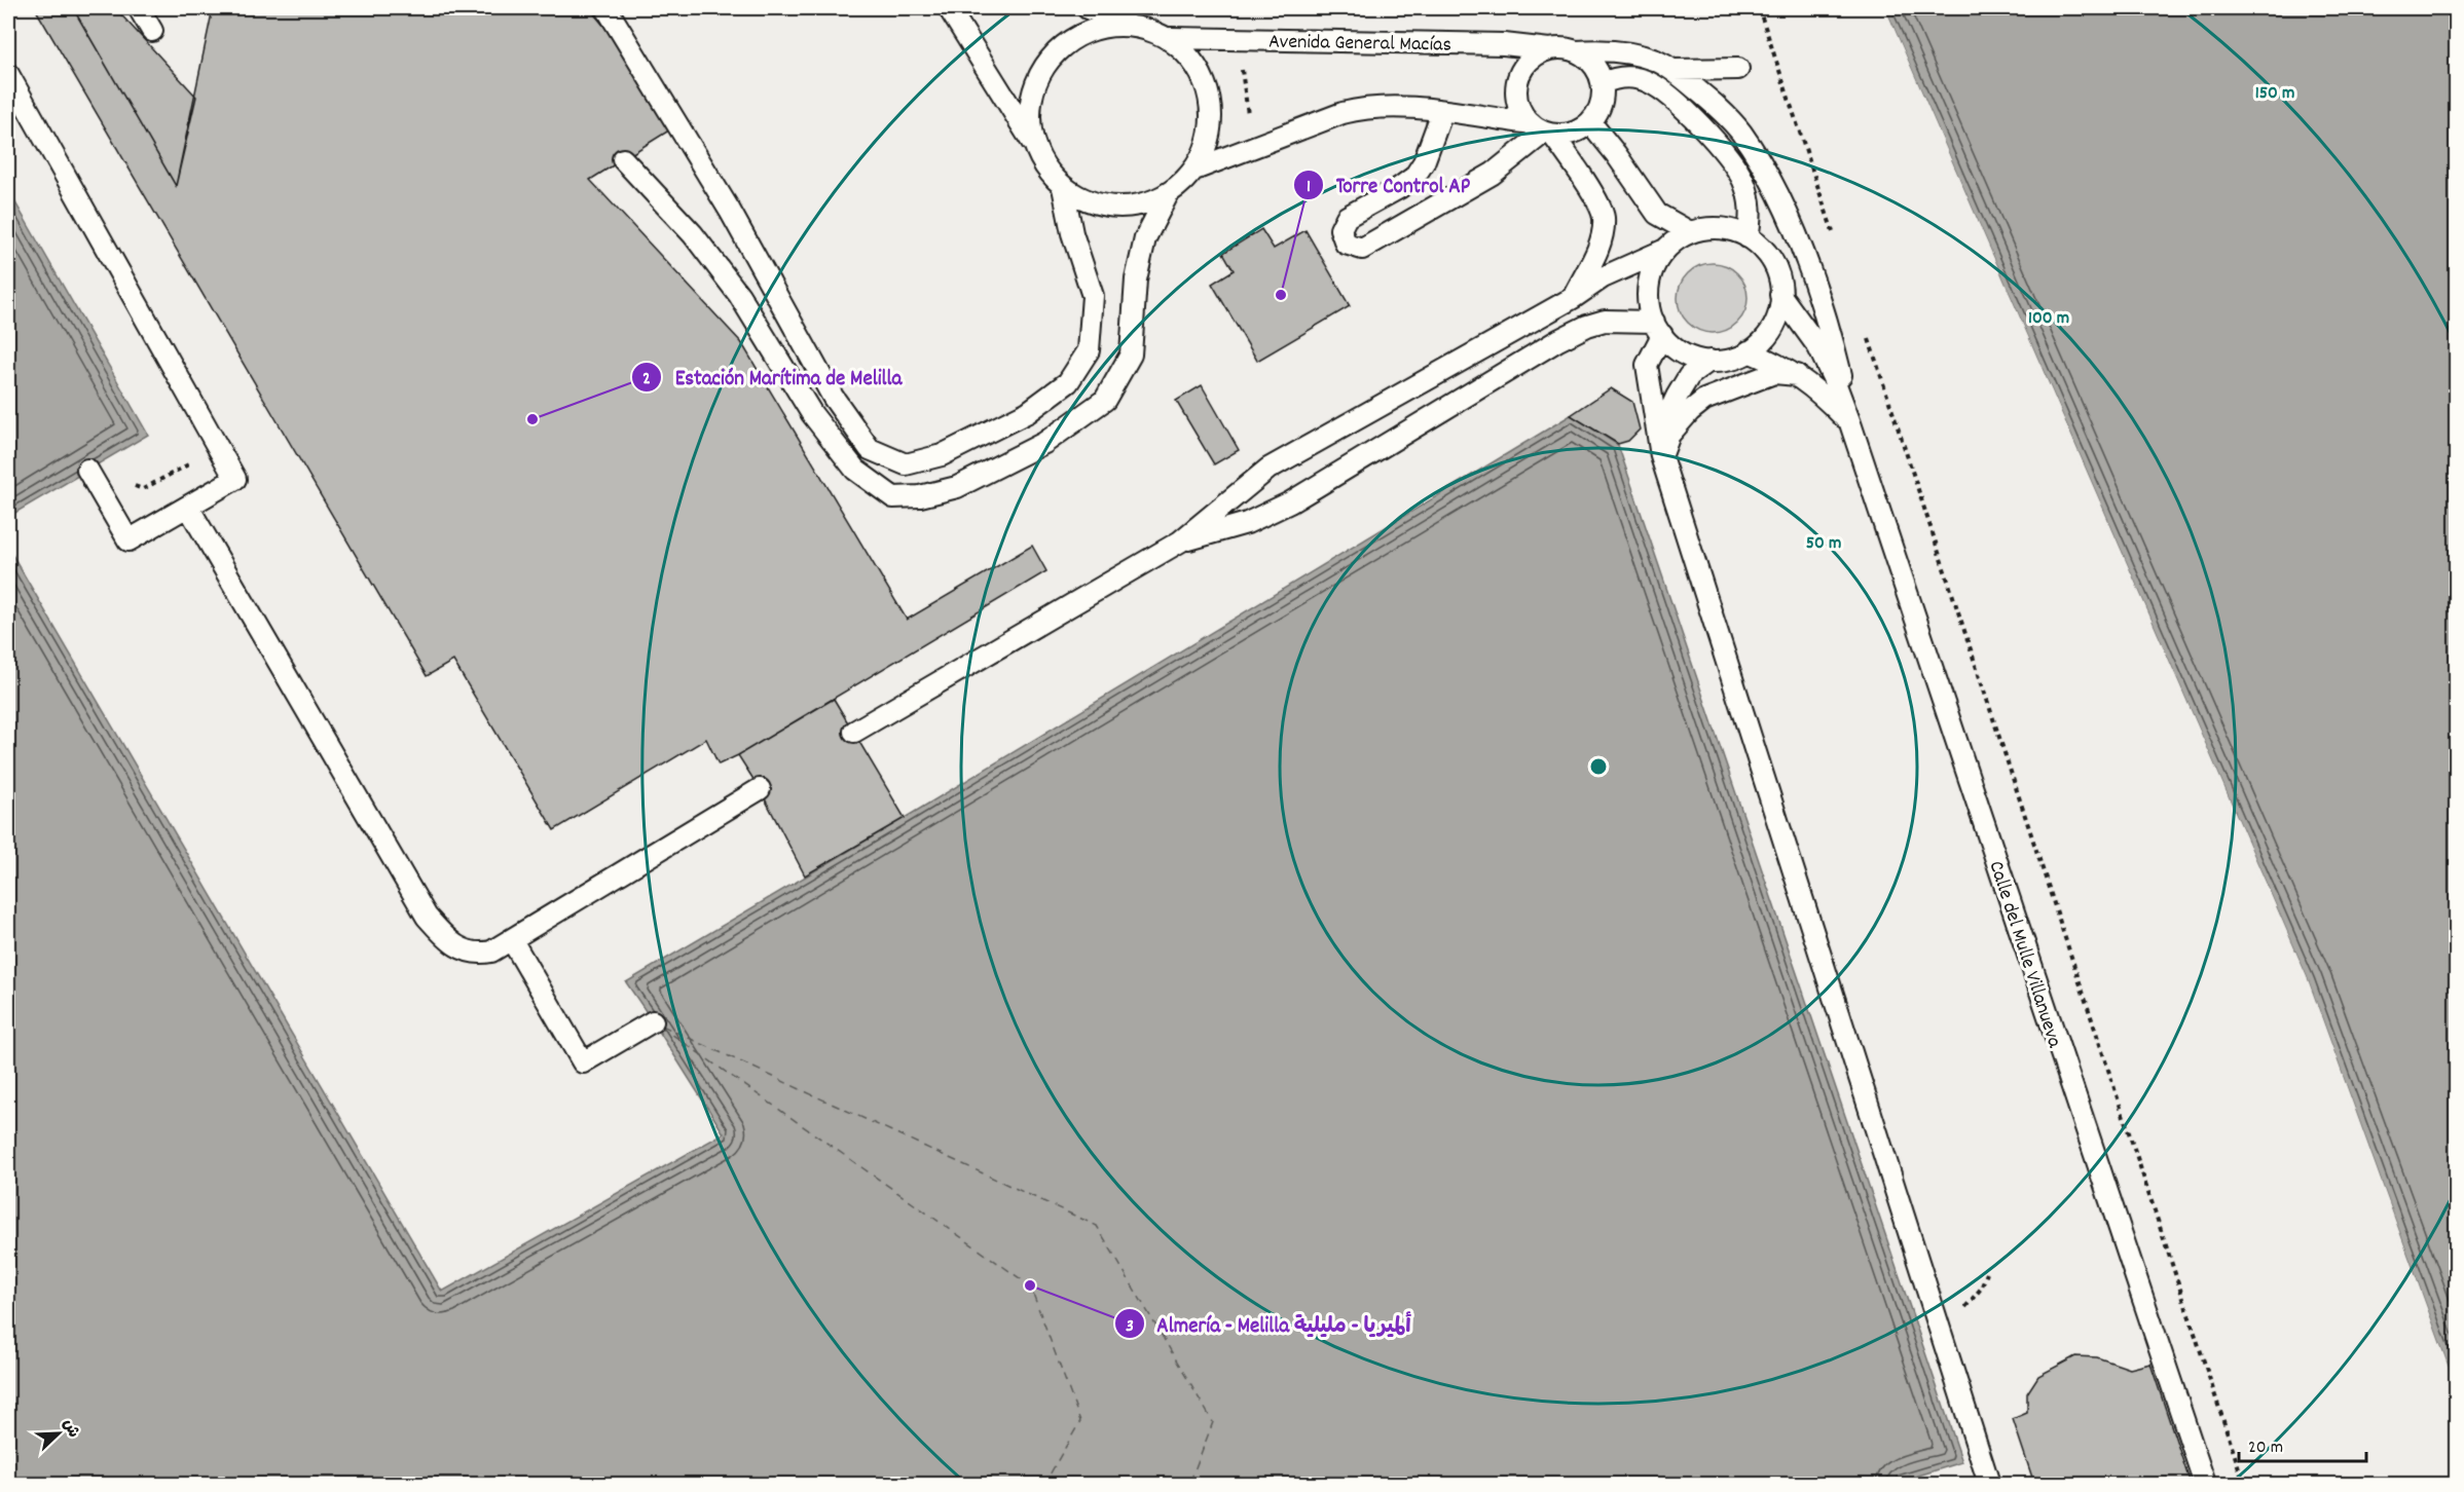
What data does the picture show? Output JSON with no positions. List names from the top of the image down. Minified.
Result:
{"streets":{"lane":["Avenida General Macías","Calle del Mulle Villanueva"]},"crossings":[["Avenida General Macías","Calle del Mulle Villanueva"]],"places":["Torre Control AP","Estación Marítima de Melilla","Almería - Melilla ألميريا - مليلية"],"scale_bar":"20 m","north":"top right","rings":["150 m","100 m","50 m"]}
